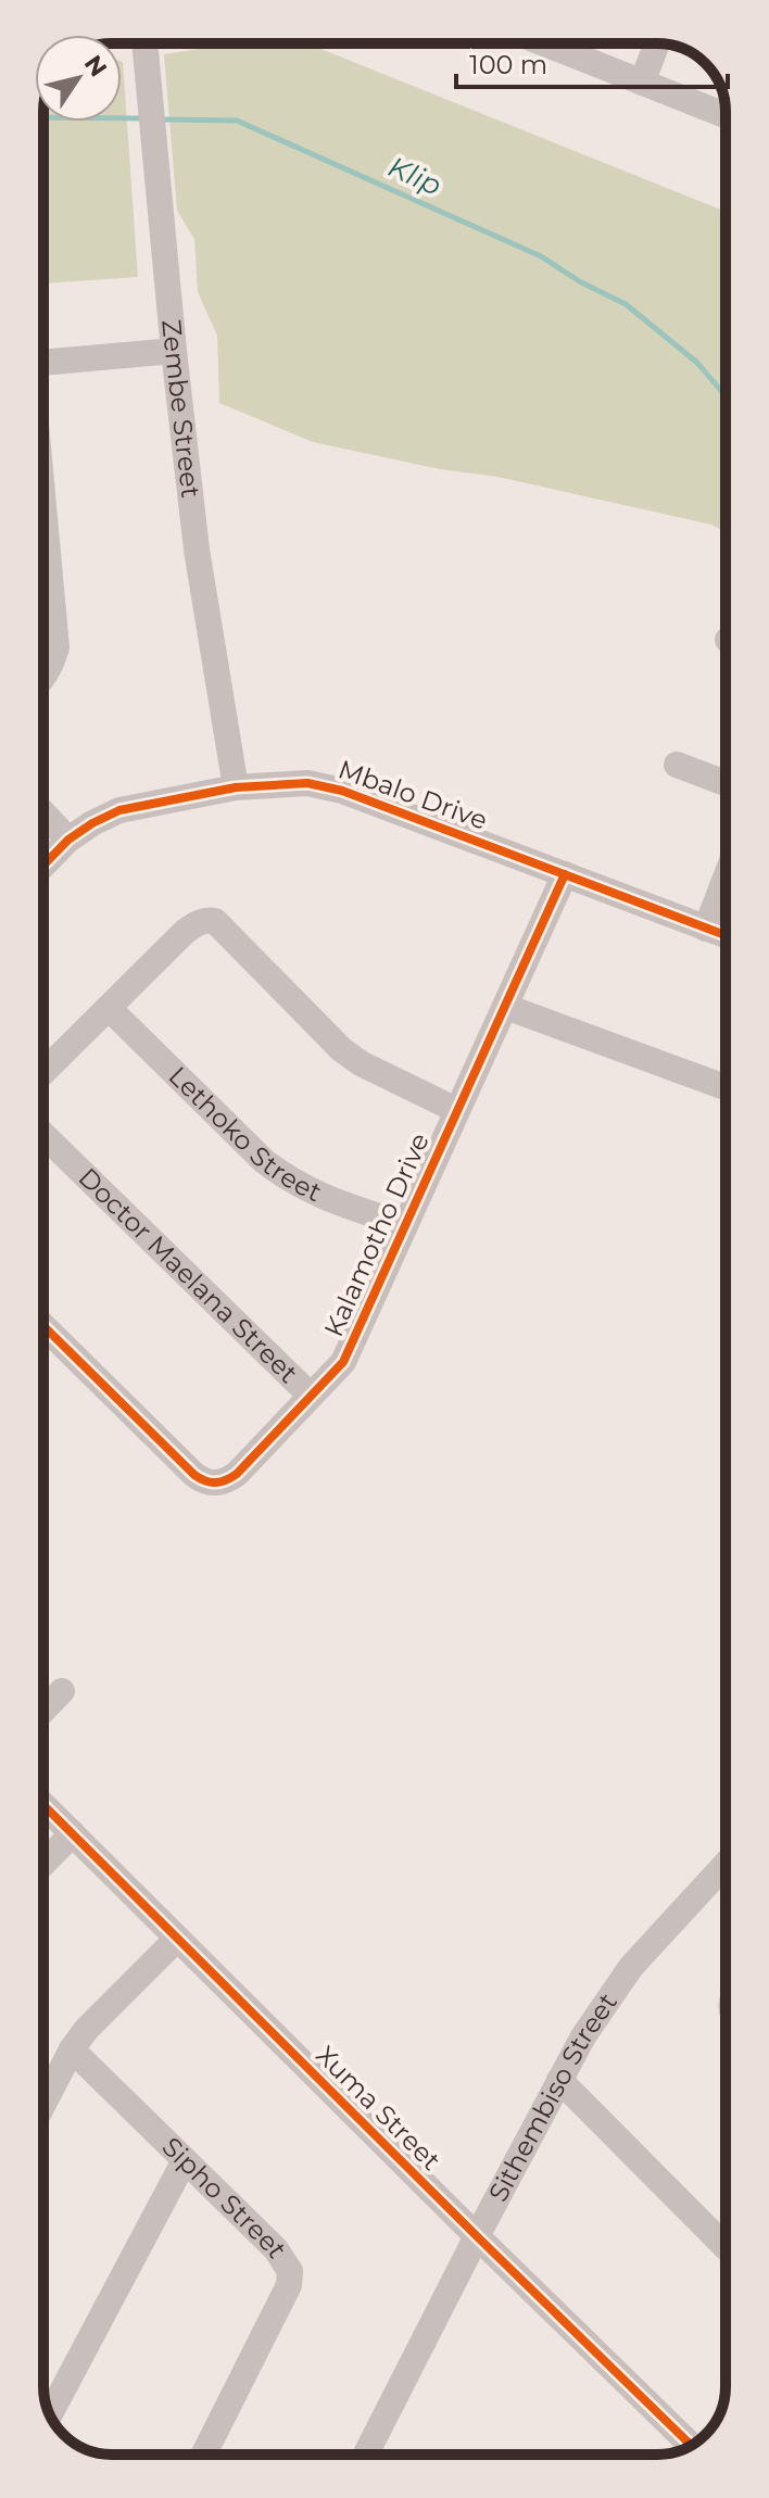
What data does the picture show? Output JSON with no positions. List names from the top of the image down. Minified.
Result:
{"streets":{"street":["Zembe Street","Mbalo Drive","Lethoko Street","Kalamotho Drive","Doctor Maelana Street","Sithembiso Street","Xuma Street","Sipho Street"]},"crossings":[["Zembe Street","Mbalo Drive"],["Mbalo Drive","Kalamotho Drive"],["Lethoko Street","Kalamotho Drive"],["Kalamotho Drive","Doctor Maelana Street"],["Sithembiso Street","Xuma Street"]],"water":["Klip"],"scale_bar":"100 m","north":"top right"}
